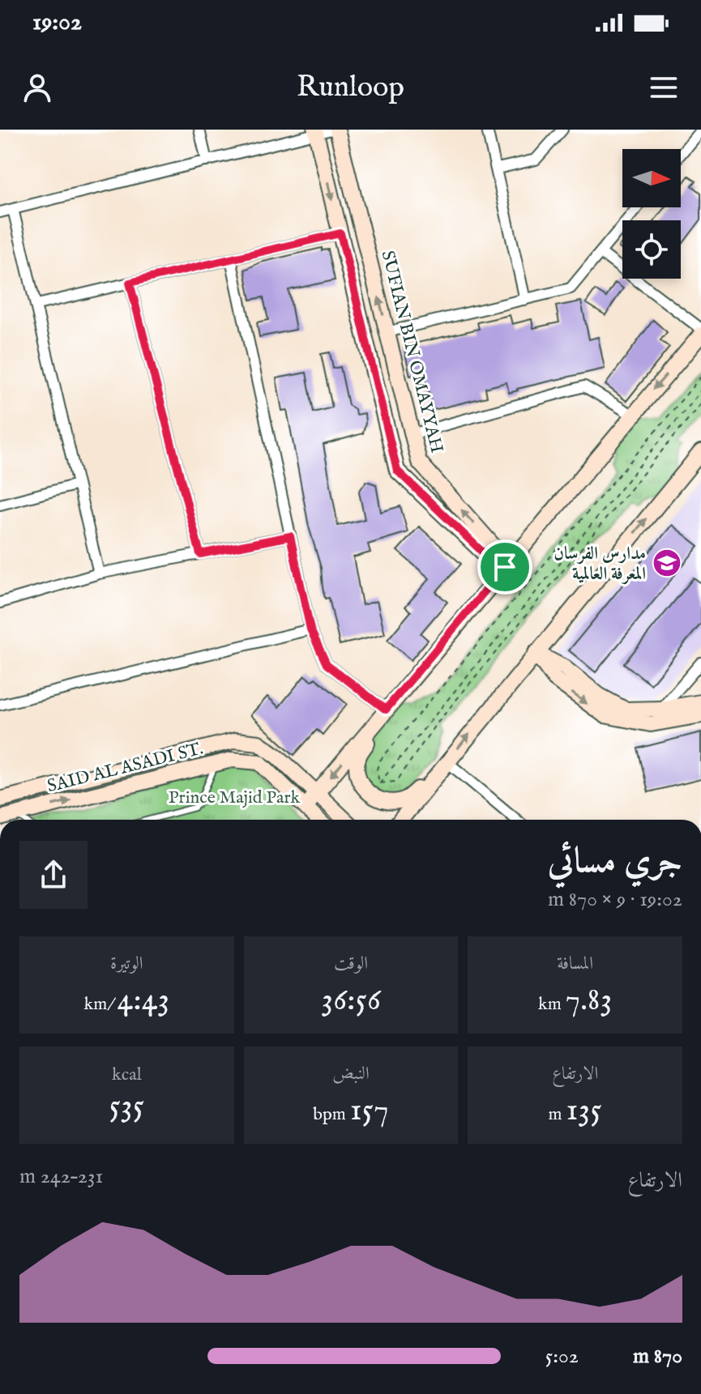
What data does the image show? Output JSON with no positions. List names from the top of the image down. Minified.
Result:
{"streets":{"street":["SUFIAN BIN OMAYYAH","SAID AL ASADI ST."]},"parks":["Prince Majid Park"],"places":{"school or university":["مدارس الفرسان المعرفة العالمية"]},"north":"right","page":{"status":"19:02","header":"Runloop","heading":["جري مسائي","19:02 · 9 × 870 m"],"stats":[["المسافة","7.83 km"],["الوقت","36:56"],["الوتيرة","4:43 /km"],["الارتفاع","135 m"],["النبض","157 bpm"],["kcal","535"]],"chart":["الارتفاع","231–242 m"],"list":[{"name":"870 m","note":"5:02"}]}}
